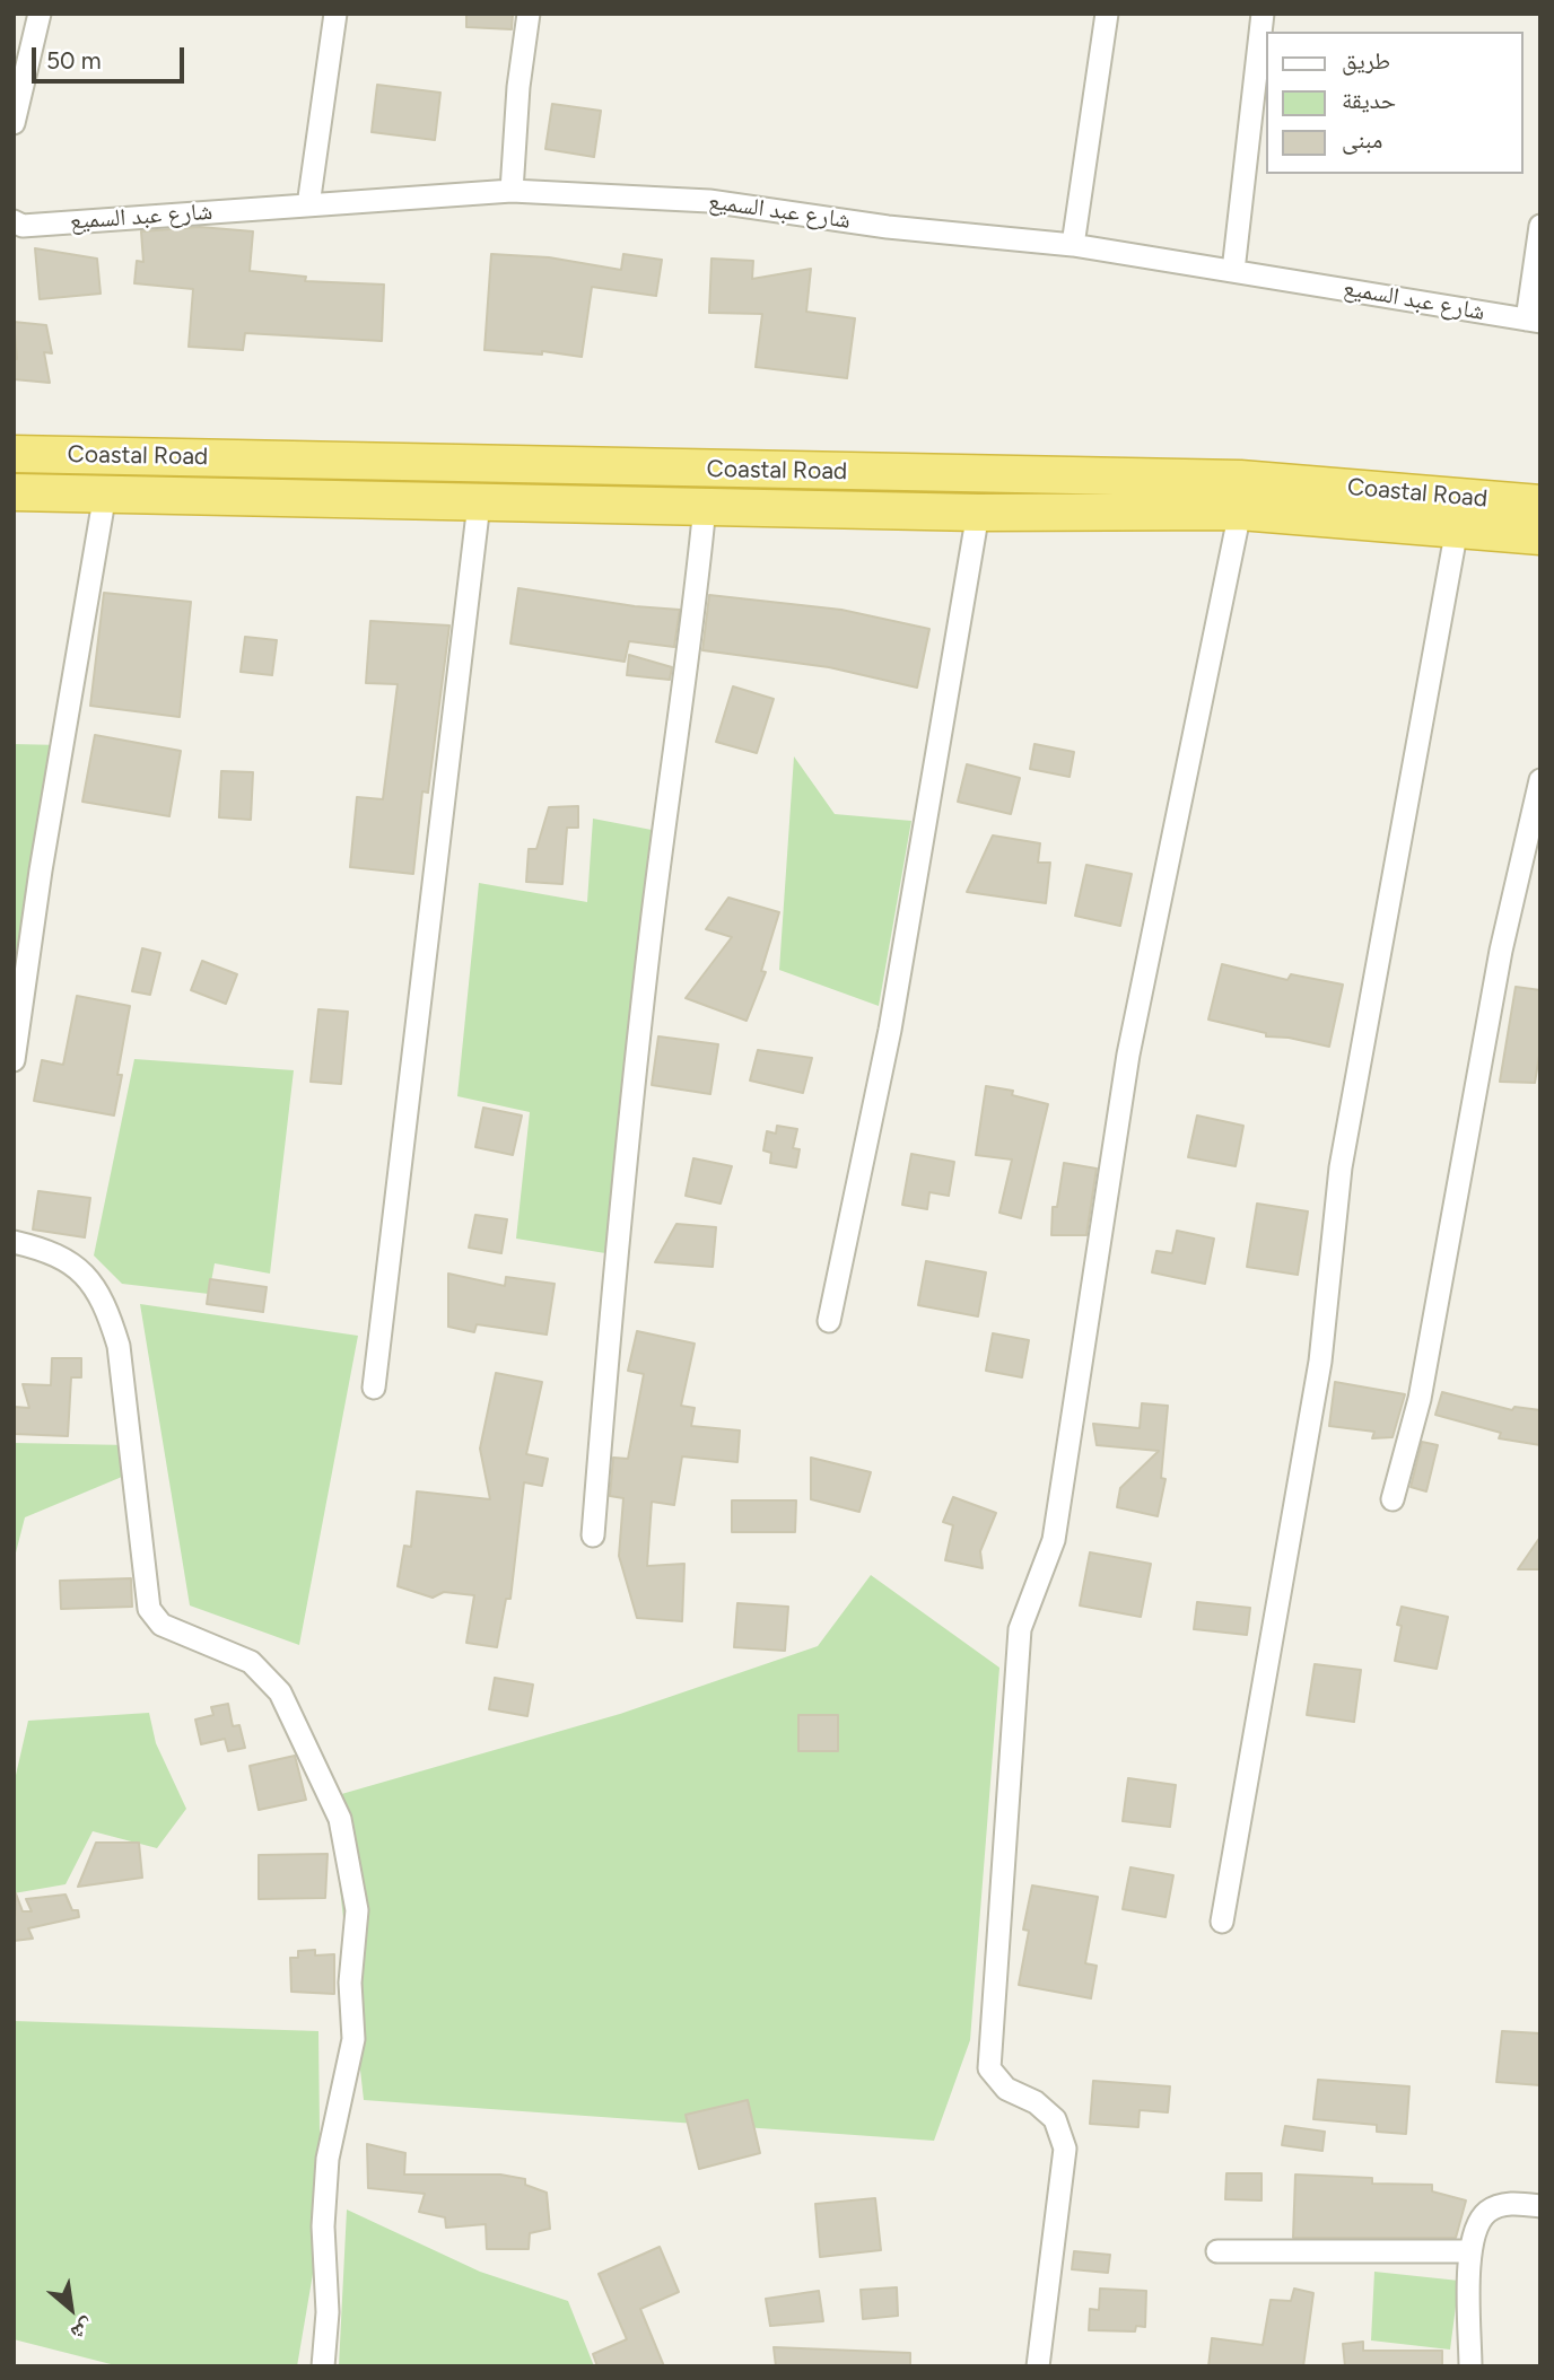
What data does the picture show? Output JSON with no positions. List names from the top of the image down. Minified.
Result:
{"streets":{"highway":["Coastal Road"],"street":["شارع عبد السميع"]},"legend":["طريق","حديقة","مبنى"],"scale_bar":"50 m","north":"bottom right"}
